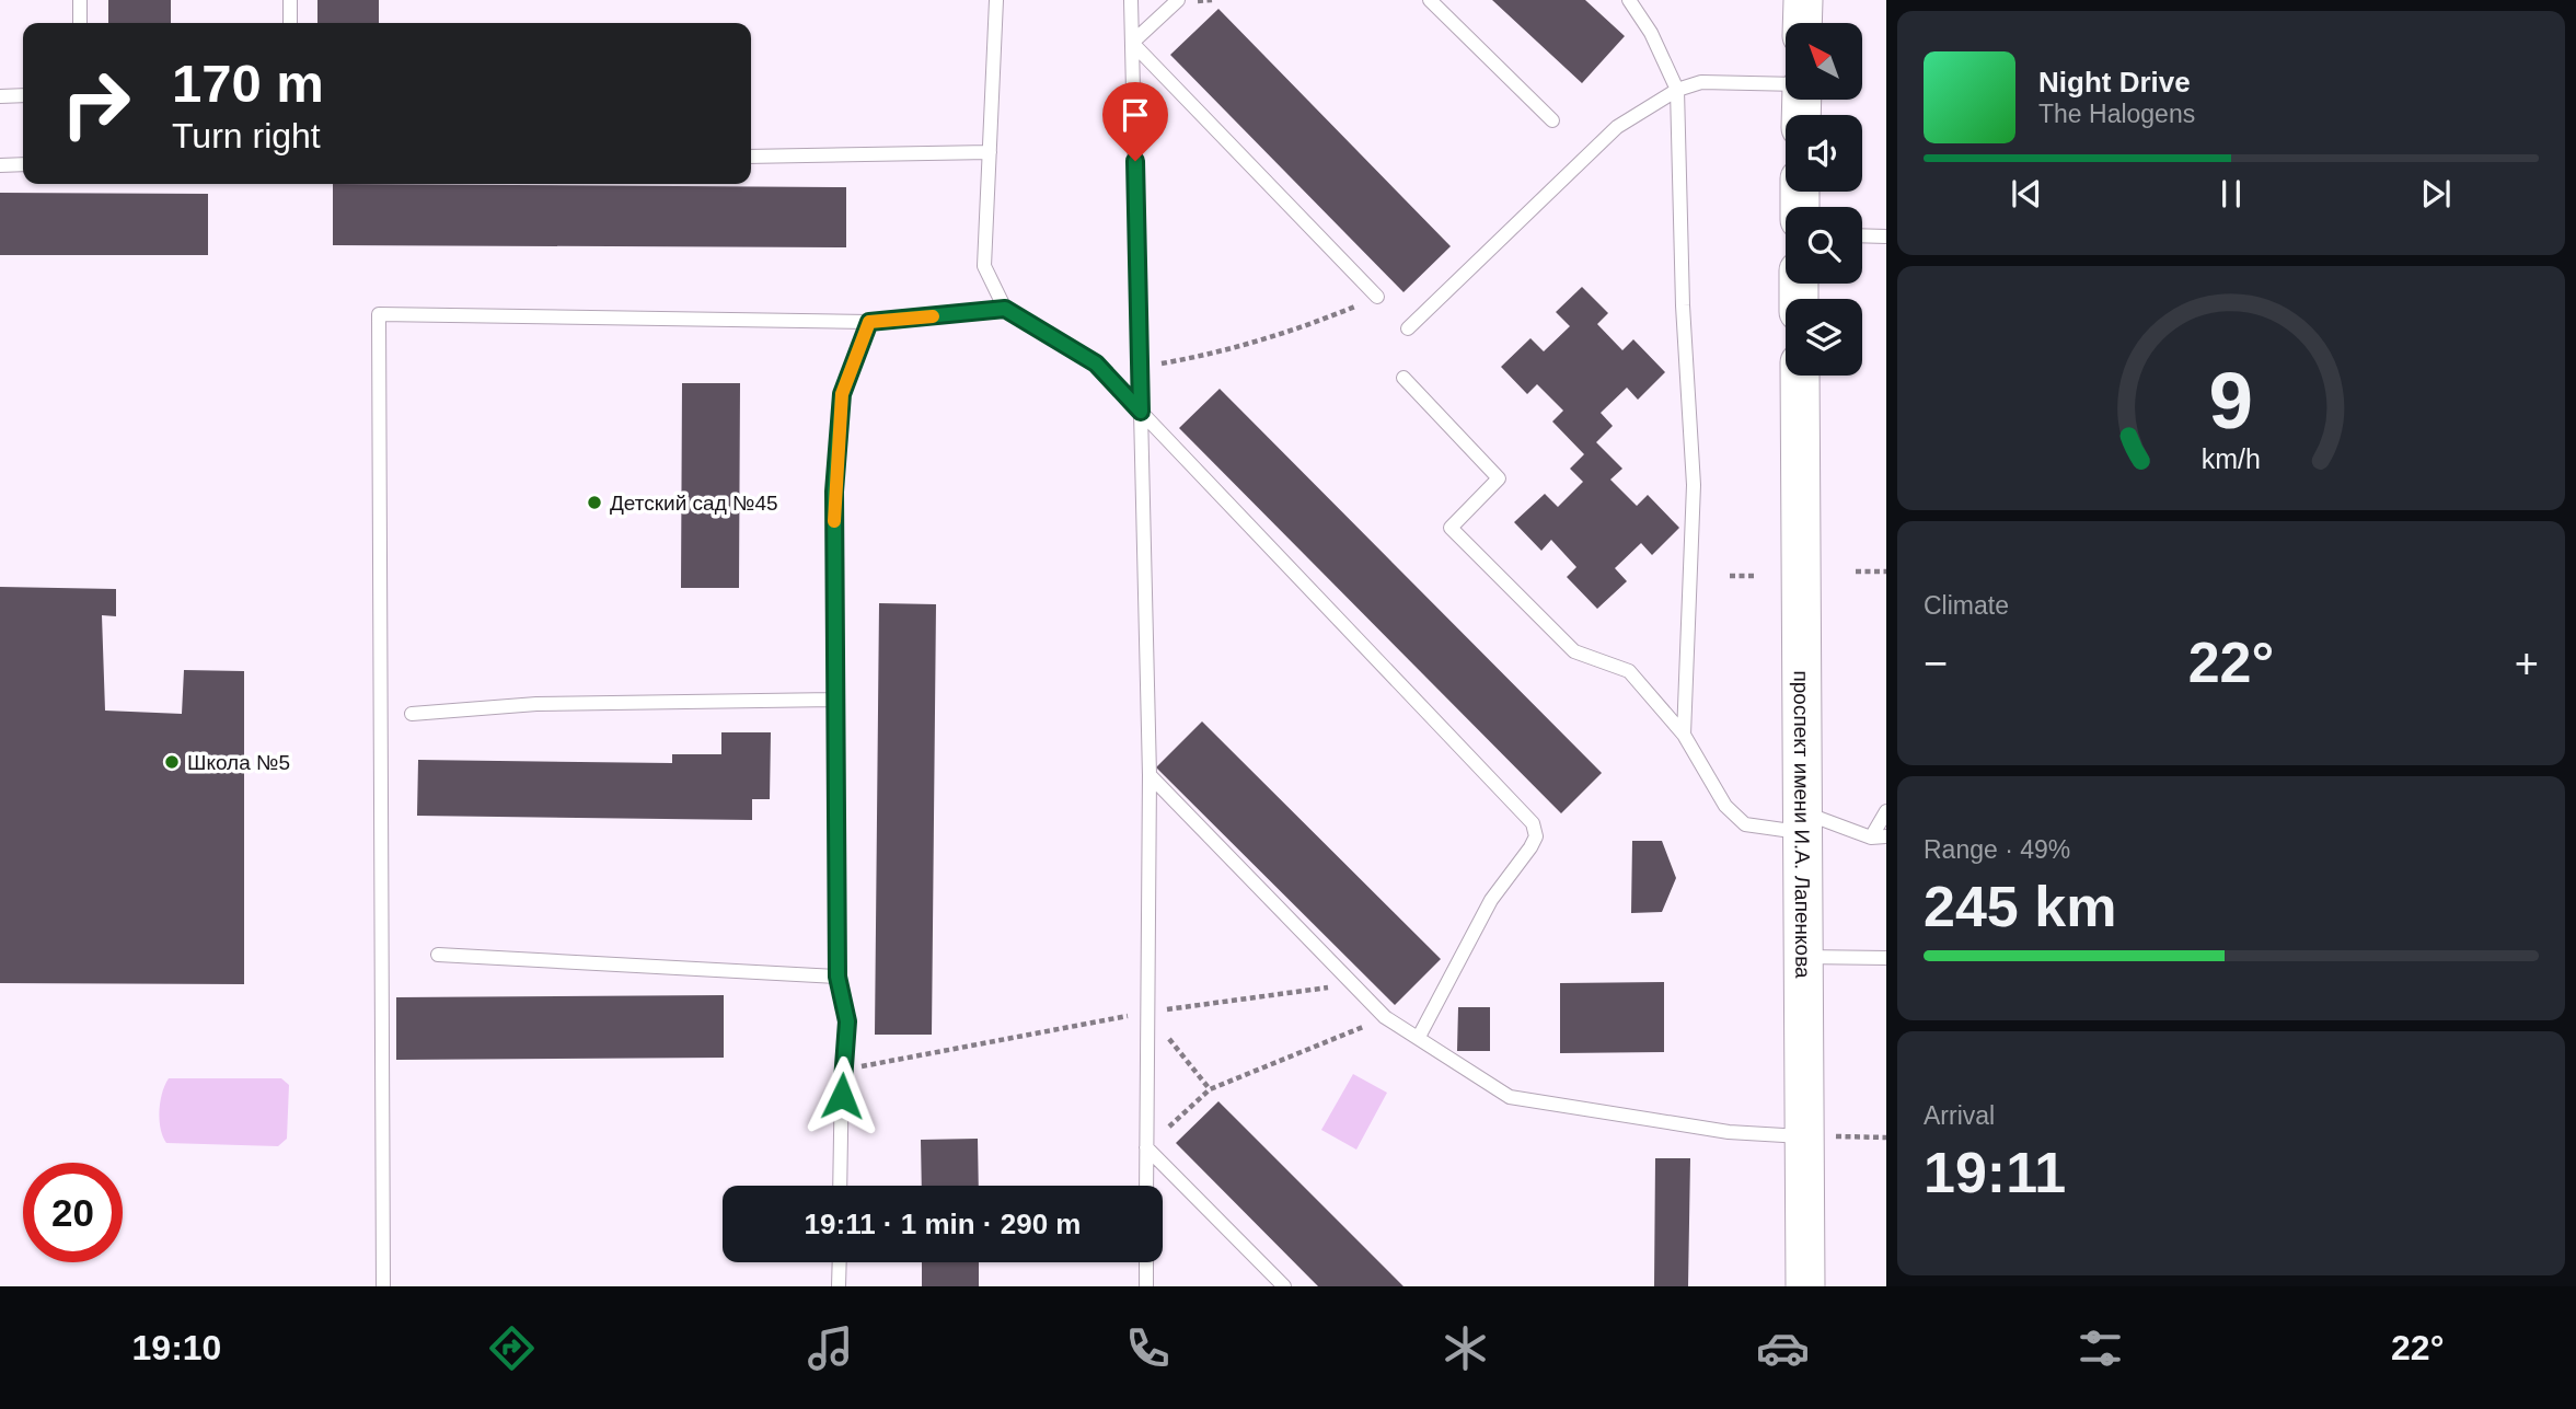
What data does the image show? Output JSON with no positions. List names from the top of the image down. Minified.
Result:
{"streets":{"main road":["проспект имени И.А. Лапенкова"]},"places":["Детский сад №45","Школа №5"],"north":"top left","page":{"turn":["170 m","Turn right"],"song":["Night Drive","The Halogens"],"tile":["Climate",["Range · 49%","245 km"],["Arrival","19:11"]],"heat":["−","22°","+"],"limit":"20","trip":"19:11 · 1 min · 290 m","tabs":["19:10","22°"],"gauge":["9","km/h"]}}
